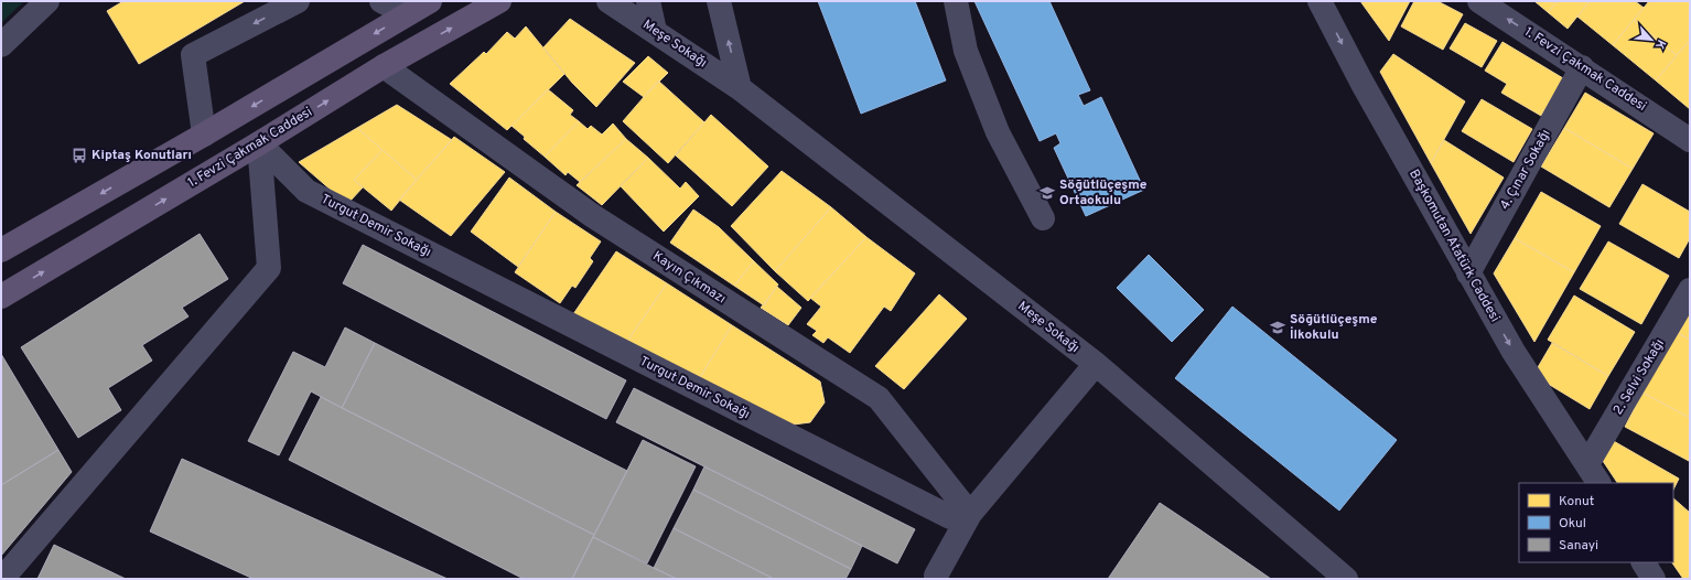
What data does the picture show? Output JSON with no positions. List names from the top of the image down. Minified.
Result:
{"streets":{"main road":["1. Fevzi Çakmak Caddesi"],"street":["Meşe Sokağı","4. Çınar Sokağı","Turgut Demir Sokağı","Başkomutan Atatürk Caddesi","Kayın Çıkmazı","2. Selvi Sokağı"]},"crossings":[["1. Fevzi Çakmak Caddesi","4. Çınar Sokağı"],["1. Fevzi Çakmak Caddesi","Turgut Demir Sokağı"],["1. Fevzi Çakmak Caddesi","Kayın Çıkmazı"],["4. Çınar Sokağı","Başkomutan Atatürk Caddesi"],["Turgut Demir Sokağı","Kayın Çıkmazı"],["Başkomutan Atatürk Caddesi","2. Selvi Sokağı"]],"one_way":["Başkomutan Atatürk Caddesi"],"places":{"bus stop":["Kiptaş Konutları"],"school or university":["Söğütlüçeşme Ortaokulu","Söğütlüçeşme İlkokulu"]},"legend":["Konut","Okul","Sanayi"],"north":"bottom right"}
